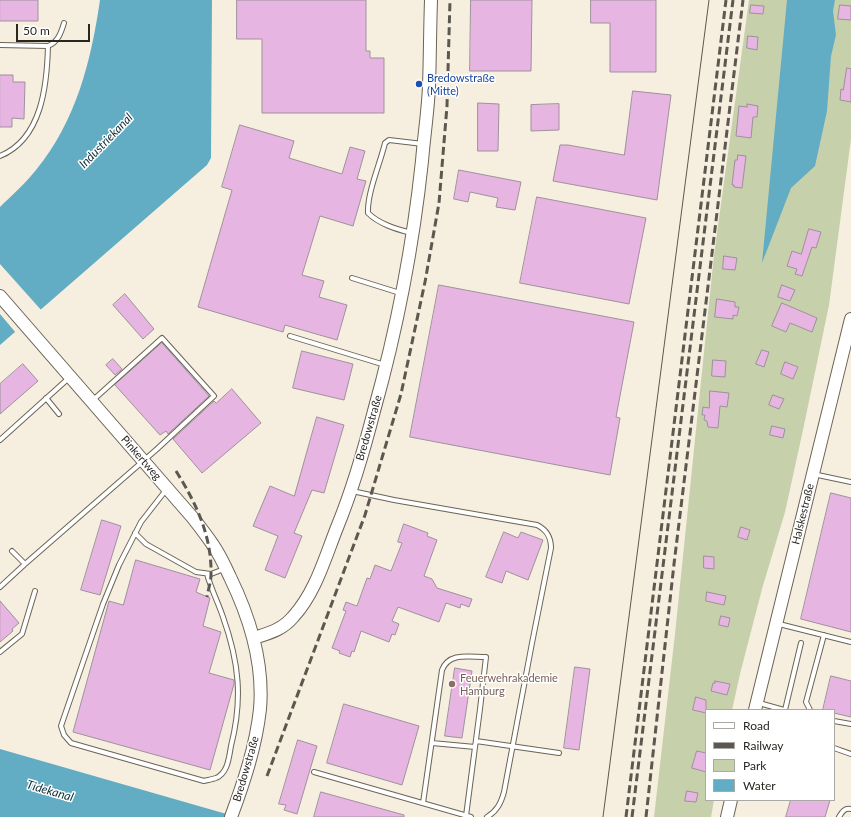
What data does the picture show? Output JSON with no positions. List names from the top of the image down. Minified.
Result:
{"streets":{"street":["Bredowstraße","Pinkertweg","Halskestraße"]},"crossings":[["Bredowstraße","Pinkertweg"]],"water":["Industriekanal","Tidekanal"],"places":["Bredowstraße (Mitte)","Feuerwehrakademie Hamburg"],"legend":["Road","Railway","Park","Water"],"scale_bar":"50 m"}
